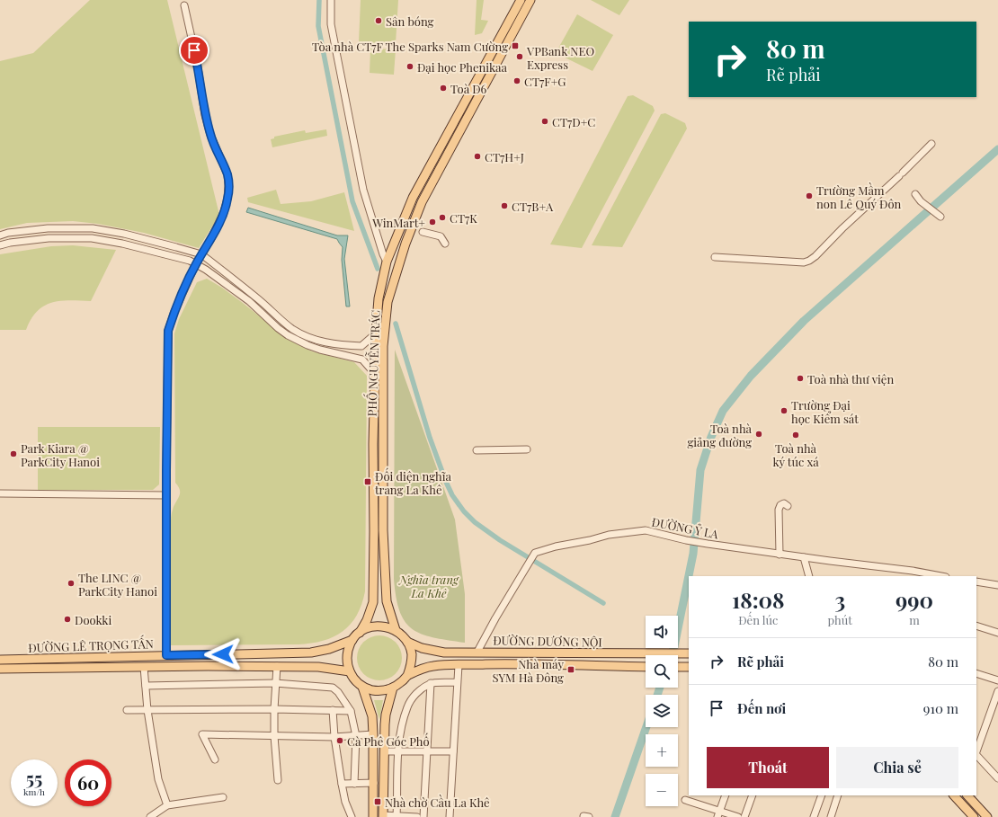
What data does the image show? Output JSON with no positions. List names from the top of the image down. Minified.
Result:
{"streets":{"main road":["PHỐ NGUYỄN TRÁC","ĐƯỜNG DƯƠNG NỘI","ĐƯỜNG LÊ TRỌNG TẤN"],"street":["ĐƯỜNG Ỷ LA"]},"crossings":[["PHỐ NGUYỄN TRÁC","ĐƯỜNG DƯƠNG NỘI"],["PHỐ NGUYỄN TRÁC","ĐƯỜNG LÊ TRỌNG TẤN"],["ĐƯỜNG Ỷ LA","ĐƯỜNG DƯƠNG NỘI"],["ĐƯỜNG DƯƠNG NỘI","ĐƯỜNG LÊ TRỌNG TẤN"]],"parks":["Nghĩa trang La Khê"],"places":{"other":["Sân bóng","VPBank NEO Express","Đại học Phenikaa","CT7F+G","Toà D6","CT7D+C","CT7H+J","Trường Mầm non Lê Quý Đôn","CT7B+A","CT7K","WinMart+","Toà nhà thư viện","Trường Đại học Kiểm sát","Toà nhà giảng đường","Toà nhà ký túc xá","Park Kiara @ ParkCity Hanoi","The LINC @ ParkCity Hanoi","Dookki","Cà Phê Góc Phố"],"transit":["Tòa nhà CT7F The Sparks Nam Cường","Đối diện nghĩa trang La Khê","Nhà máy SYM Hà Đông","Nhà chờ Cầu La Khê"]},"page":{"turn":["80 m","Rẽ phải"],"eta":["18:08","Đến lúc","3","phút","990","m"],"map_buttons":["+","−"],"list":[{"name":"Rẽ phải","value":"80 m"},{"name":"Đến nơi","value":"910 m"}],"buttons":["Thoát","Chia sẻ"],"speed":"55 km/h","limit":"60"}}
